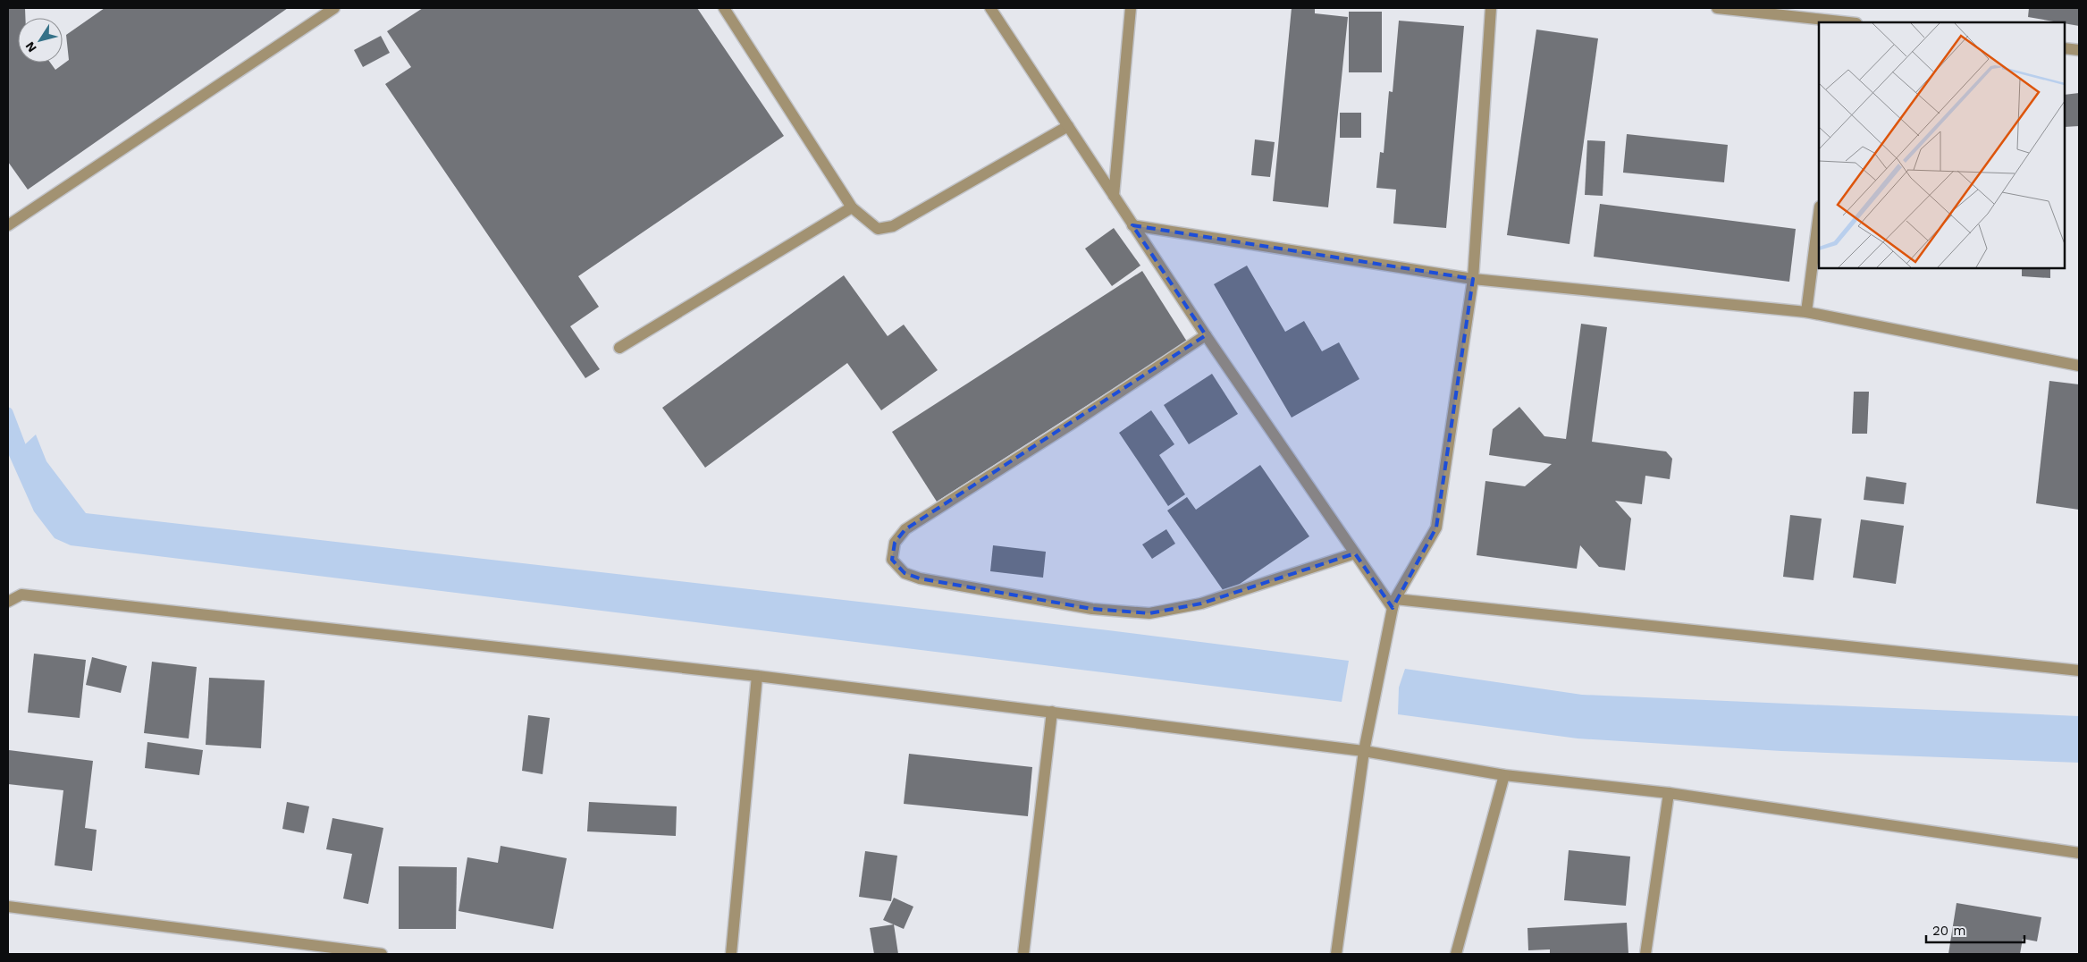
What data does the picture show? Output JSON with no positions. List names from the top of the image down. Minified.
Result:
{"scale_bar":"20 m","north":"bottom left"}
